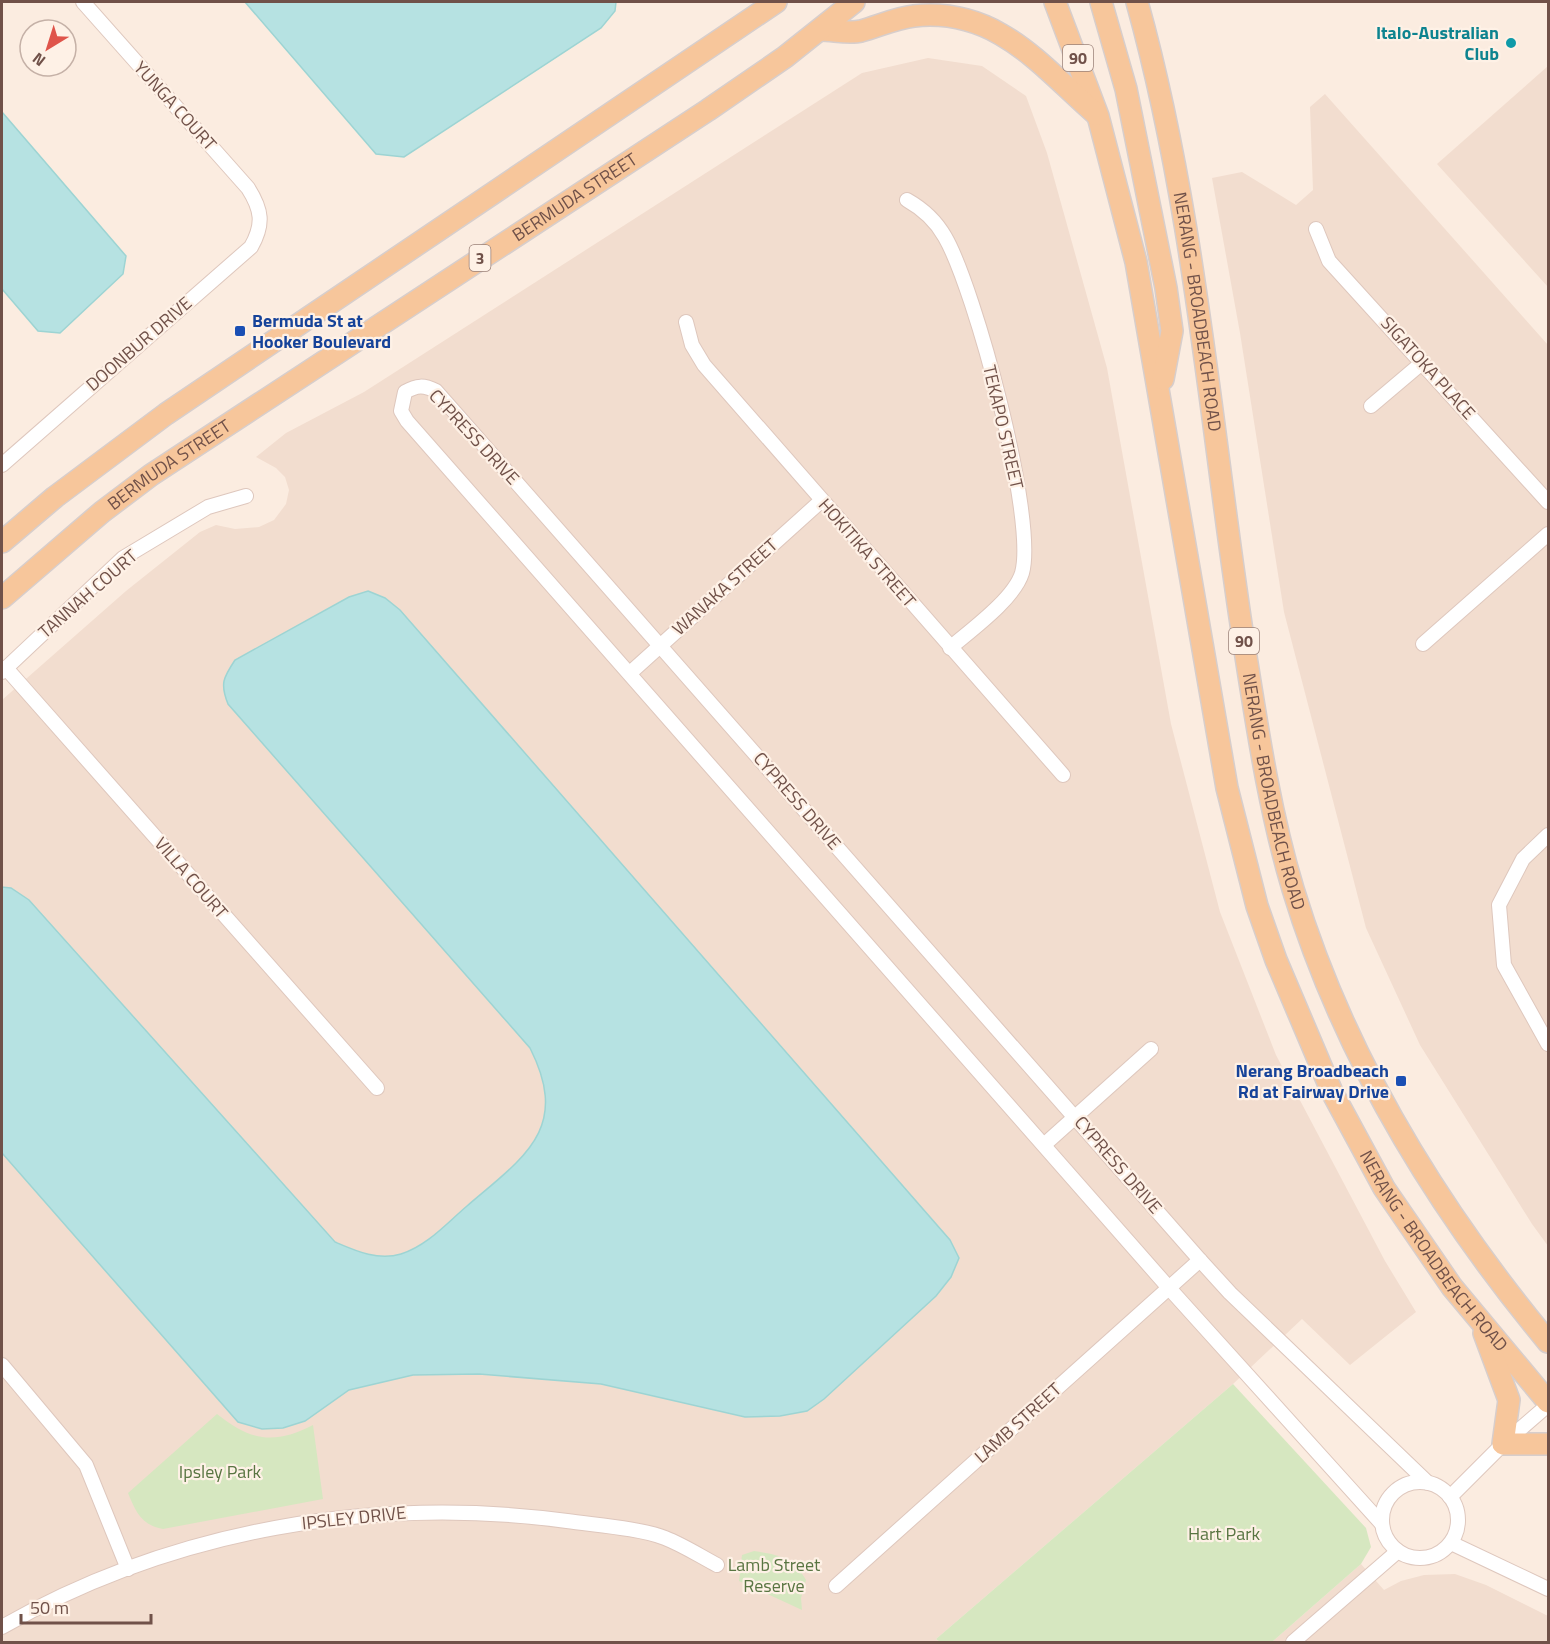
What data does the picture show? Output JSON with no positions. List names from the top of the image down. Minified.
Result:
{"streets":{"main road":["90","BERMUDA STREET","3","NERANG - BROADBEACH ROAD"],"street":["YUNGA COURT","DOONBUR DRIVE","SIGATOKA PLACE","TEKAPO STREET","CYPRESS DRIVE","HOKITIKA STREET","WANAKA STREET","TANNAH COURT","VILLA COURT","LAMB STREET","IPSLEY DRIVE"]},"crossings":[["90","NERANG - BROADBEACH ROAD"],["YUNGA COURT","DOONBUR DRIVE"],["TEKAPO STREET","HOKITIKA STREET"],["CYPRESS DRIVE","WANAKA STREET"],["CYPRESS DRIVE","LAMB STREET"],["HOKITIKA STREET","WANAKA STREET"],["TANNAH COURT","VILLA COURT"]],"parks":["Ipsley Park","Hart Park","Lamb Street Reserve"],"places":{"other":["Italo-Australian Club"],"transit":["Bermuda St at Hooker Boulevard","Nerang Broadbeach Rd at Fairway Drive"]},"scale_bar":"50 m","north":"bottom left"}
